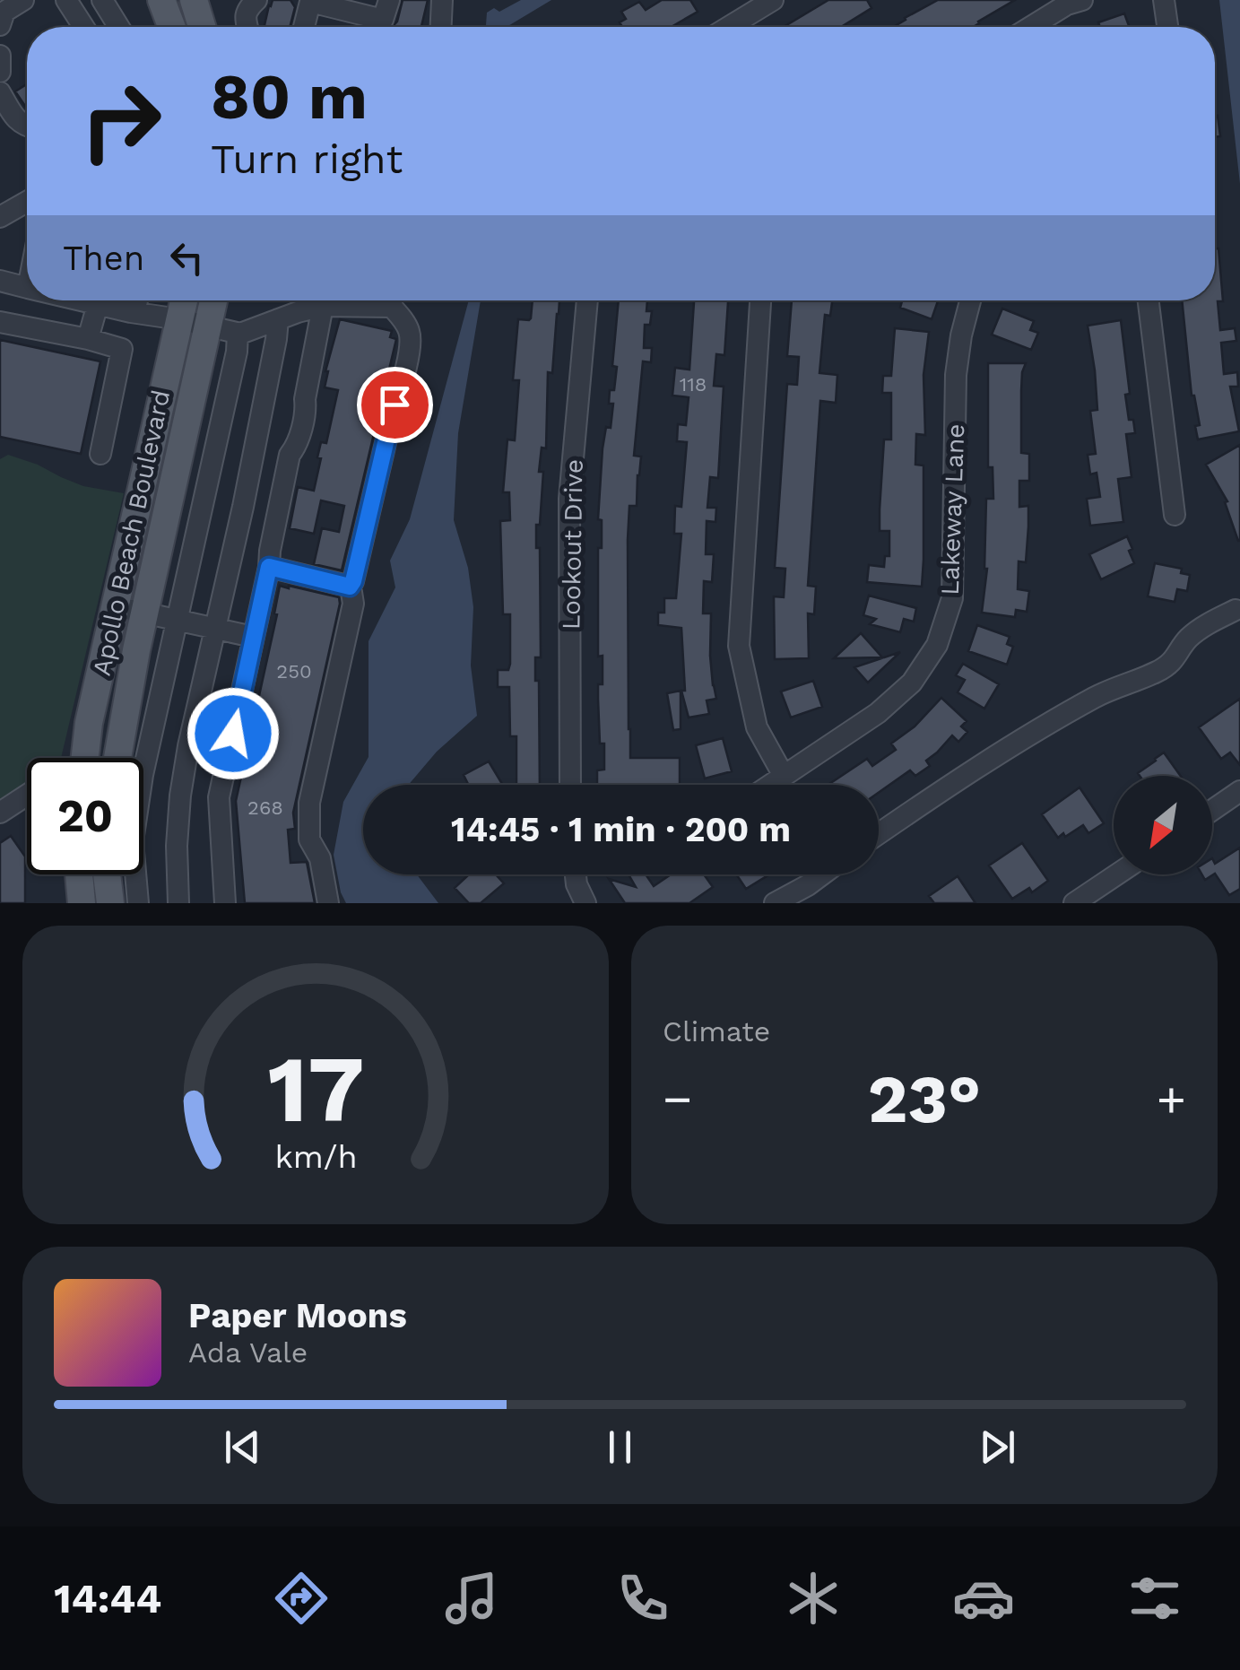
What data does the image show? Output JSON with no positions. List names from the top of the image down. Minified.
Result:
{"streets":{"main road":["Apollo Beach Boulevard"],"street":["Lakeway Lane","Lookout Drive"]},"house_numbers":["118","250","268"],"north":"bottom left","page":{"turn":["80 m","Turn right"],"then":"Then","limit":"20","trip":"14:45 · 1 min · 200 m","tile":"Climate","heat":["−","23°","+"],"song":["Paper Moons","Ada Vale"],"tabs":"14:44","gauge":["17","km/h"]}}
